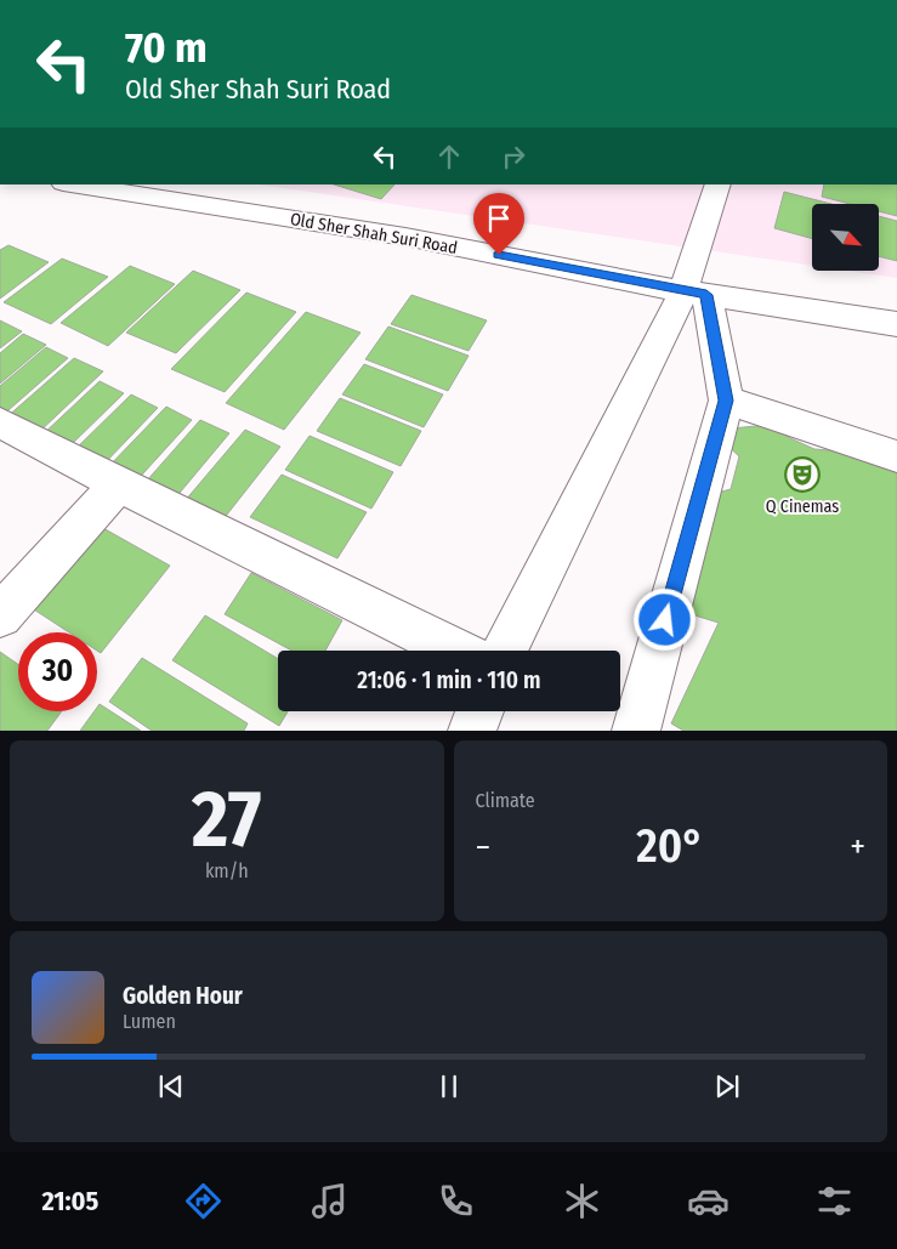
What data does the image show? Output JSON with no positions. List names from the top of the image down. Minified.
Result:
{"streets":{"street":["Old Sher Shah Suri Road"]},"places":{"theatre":["Q Cinemas"]},"north":"bottom right","page":{"turn":["70 m","Old Sher Shah Suri Road"],"limit":"30","trip":"21:06 · 1 min · 110 m","tile":[["27","km/h"],"Climate"],"heat":["−","20°","+"],"song":["Golden Hour","Lumen"],"tabs":"21:05"}}
